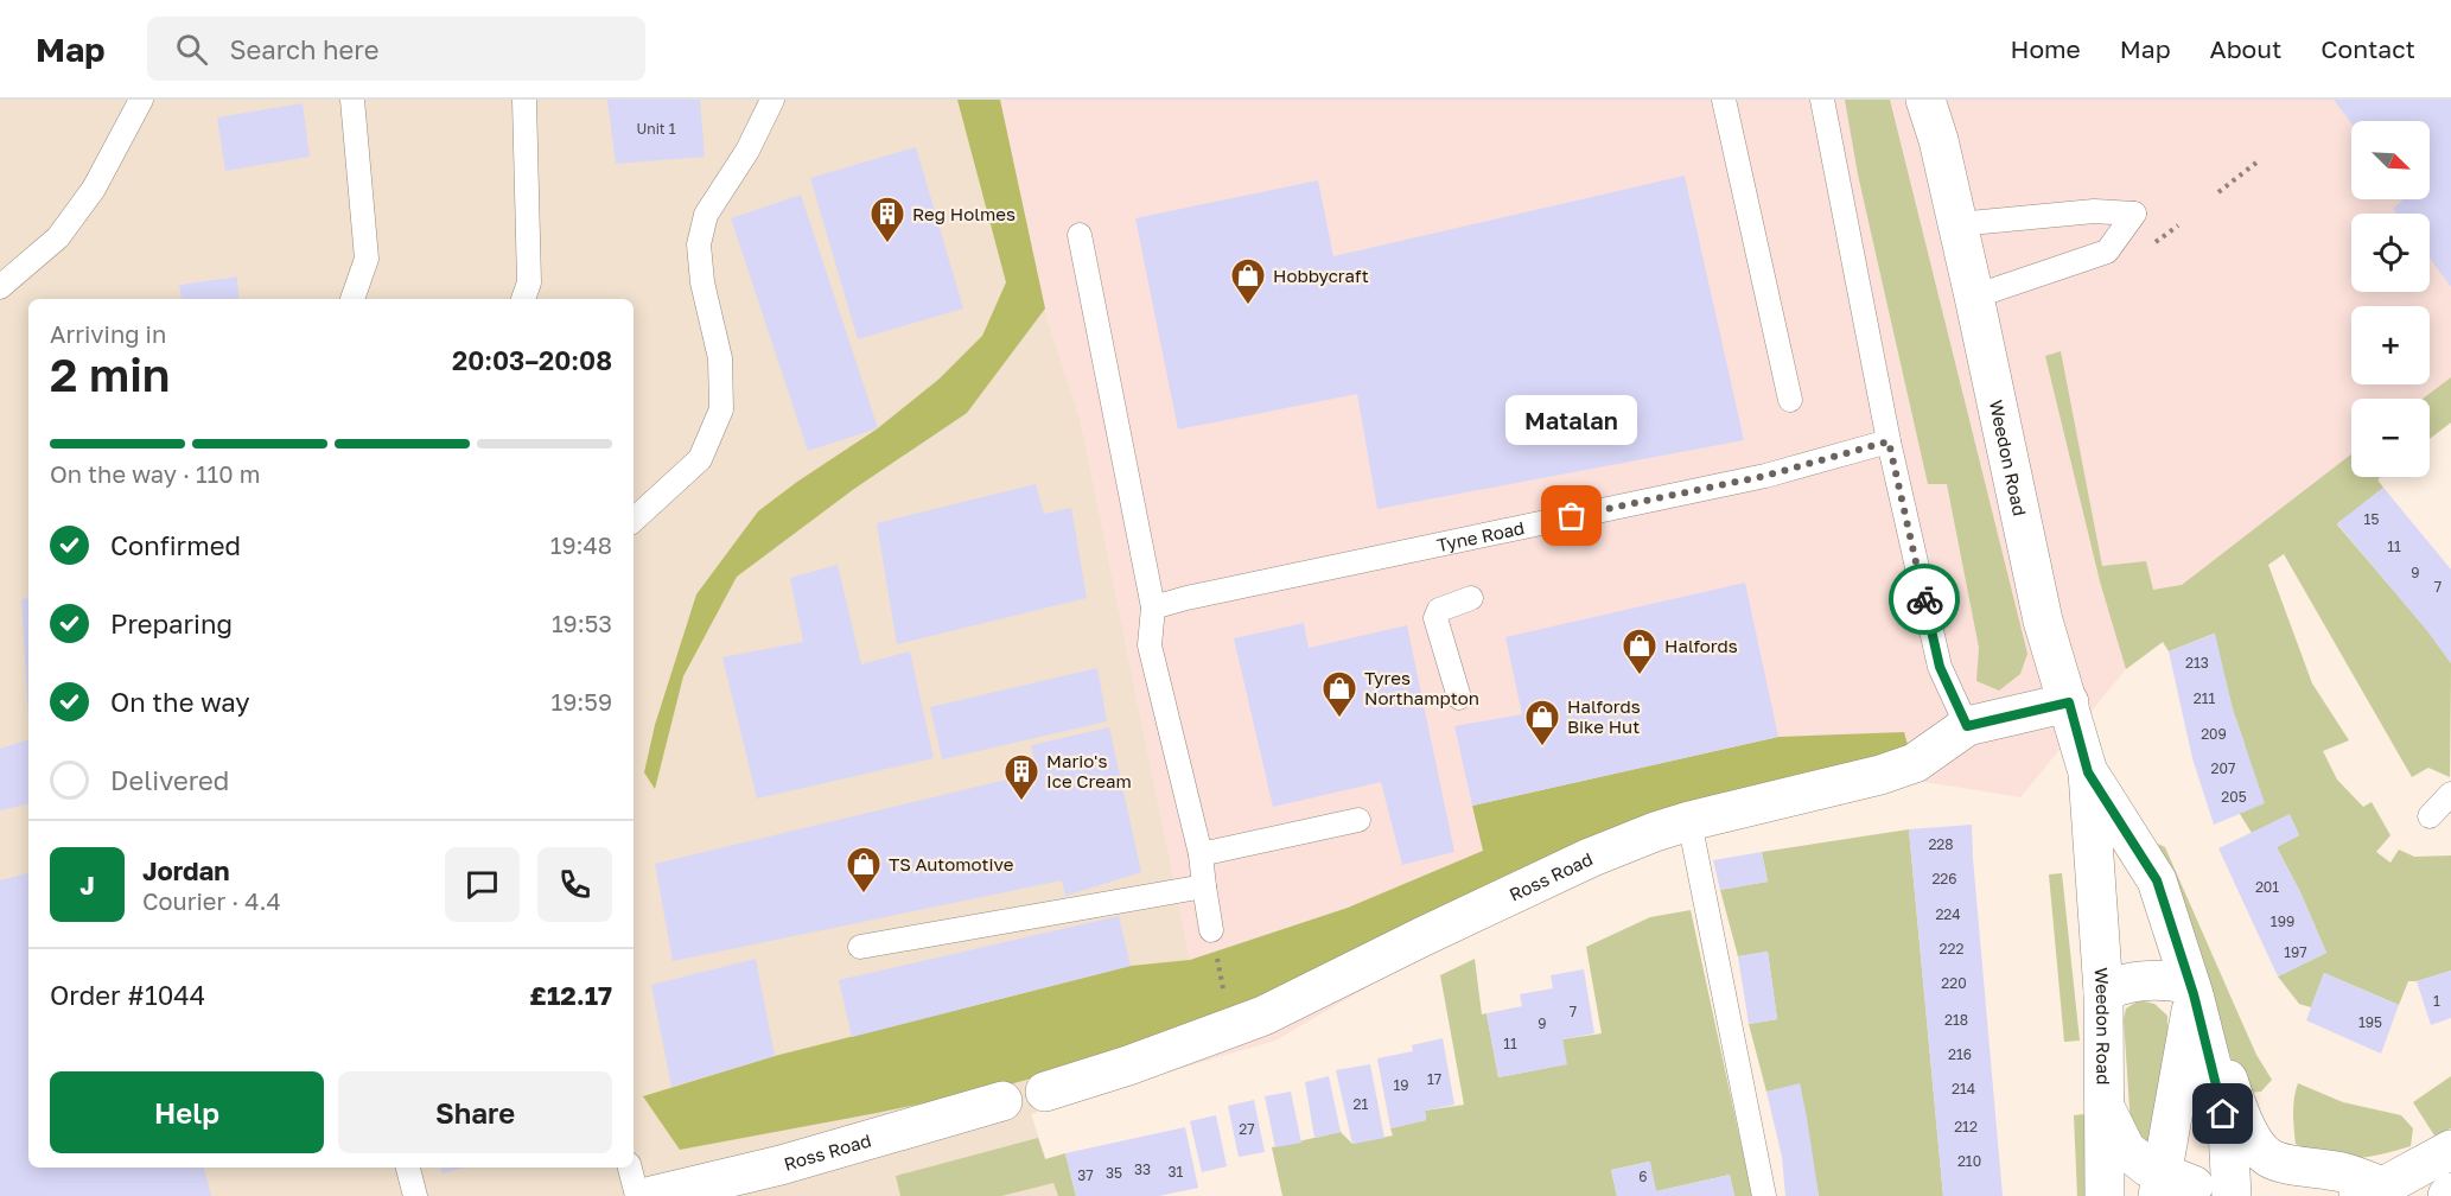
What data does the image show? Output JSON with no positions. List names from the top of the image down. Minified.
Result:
{"streets":{"main road":["Weedon Road","Ross Road"],"lane":["Tyne Road"]},"crossings":[["Weedon Road","Ross Road"]],"places":{"building":["Reg Holmes","Mario's Ice Cream"],"shop":["Hobbycraft","Halfords","Tyres Northampton","Halfords Bike Hut","TS Automotive"],"other":["Matalan"]},"house_numbers":["Unit 1","15","11","9","7","213","211","209","207","205","228","226","201","224","199","222","197","220","1","7","218","195","9","11","216","17","19","214","21","212","27","210","33","31","35","37","6"],"north":"bottom right","page":{"header":"Map","search":"Search here","nav":["Home","Map","About","Contact"],"map_buttons":["+","−"],"heading":["2 min","Arriving in","20:03–20:08"],"panel":["Jordan","Courier · 4.4","Order #1044","£12.17"],"bubble":"Matalan","bar":"On the way · 110 m","list":[["Confirmed","19:48"],["Preparing","19:53"],["On the way","19:59"],"Delivered"],"round":"J","buttons":["Help","Share"]}}
